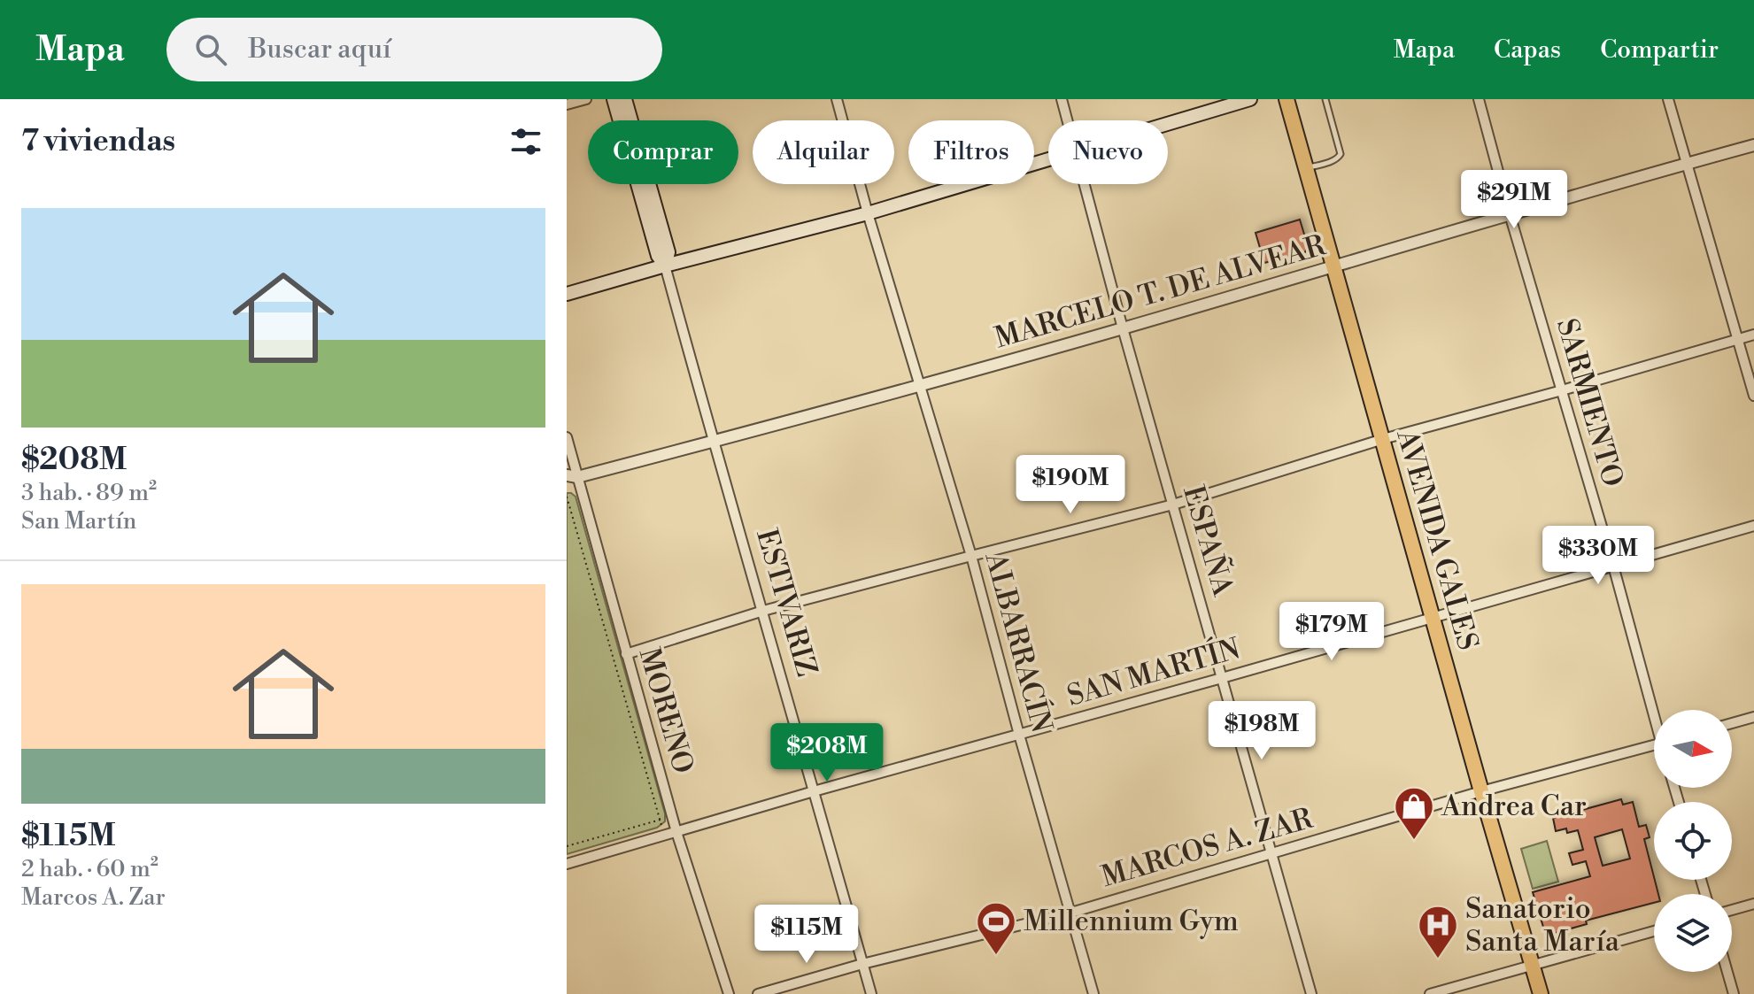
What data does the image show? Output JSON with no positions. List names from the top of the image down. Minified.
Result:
{"streets":{"main road":["AVENIDA GALES","ESTIVARIZ"],"street":["MARCELO T. DE ALVEAR","SARMIENTO","ESPAÑA","ALBARRACÍN","SAN MARTÍN","MORENO","MARCOS A. ZAR"]},"crossings":[["MARCELO T. DE ALVEAR","SARMIENTO"],["MARCELO T. DE ALVEAR","AVENIDA GALES"],["MARCELO T. DE ALVEAR","ESPAÑA"],["MARCELO T. DE ALVEAR","ESTIVARIZ"],["MARCELO T. DE ALVEAR","ALBARRACÍN"],["MARCELO T. DE ALVEAR","MORENO"],["SARMIENTO","SAN MARTÍN"],["AVENIDA GALES","SAN MARTÍN"],["AVENIDA GALES","MARCOS A. ZAR"],["ESPAÑA","SAN MARTÍN"],["ESPAÑA","MARCOS A. ZAR"],["ESTIVARIZ","SAN MARTÍN"],["ESTIVARIZ","MARCOS A. ZAR"],["ALBARRACÍN","SAN MARTÍN"],["ALBARRACÍN","MARCOS A. ZAR"],["SAN MARTÍN","MORENO"]],"places":{"shop":["Andrea Car"],"sports":["Millennium Gym"],"hospital":["Sanatorio Santa María"]},"north":"right","page":{"header":"Mapa","search":"Buscar aquí","nav":["Mapa","Capas","Compartir"],"heading":"7 viviendas","chip":["Comprar","Alquilar","Filtros","Nuevo"],"price":["$291M","$190M","$330M","$179M","$198M","$208M","$115M"],"list":[{"name":"$208M","note":"3 hab. · 89 m² · San Martín"},{"name":"$115M","note":"2 hab. · 60 m² · Marcos A. Zar"}]}}
